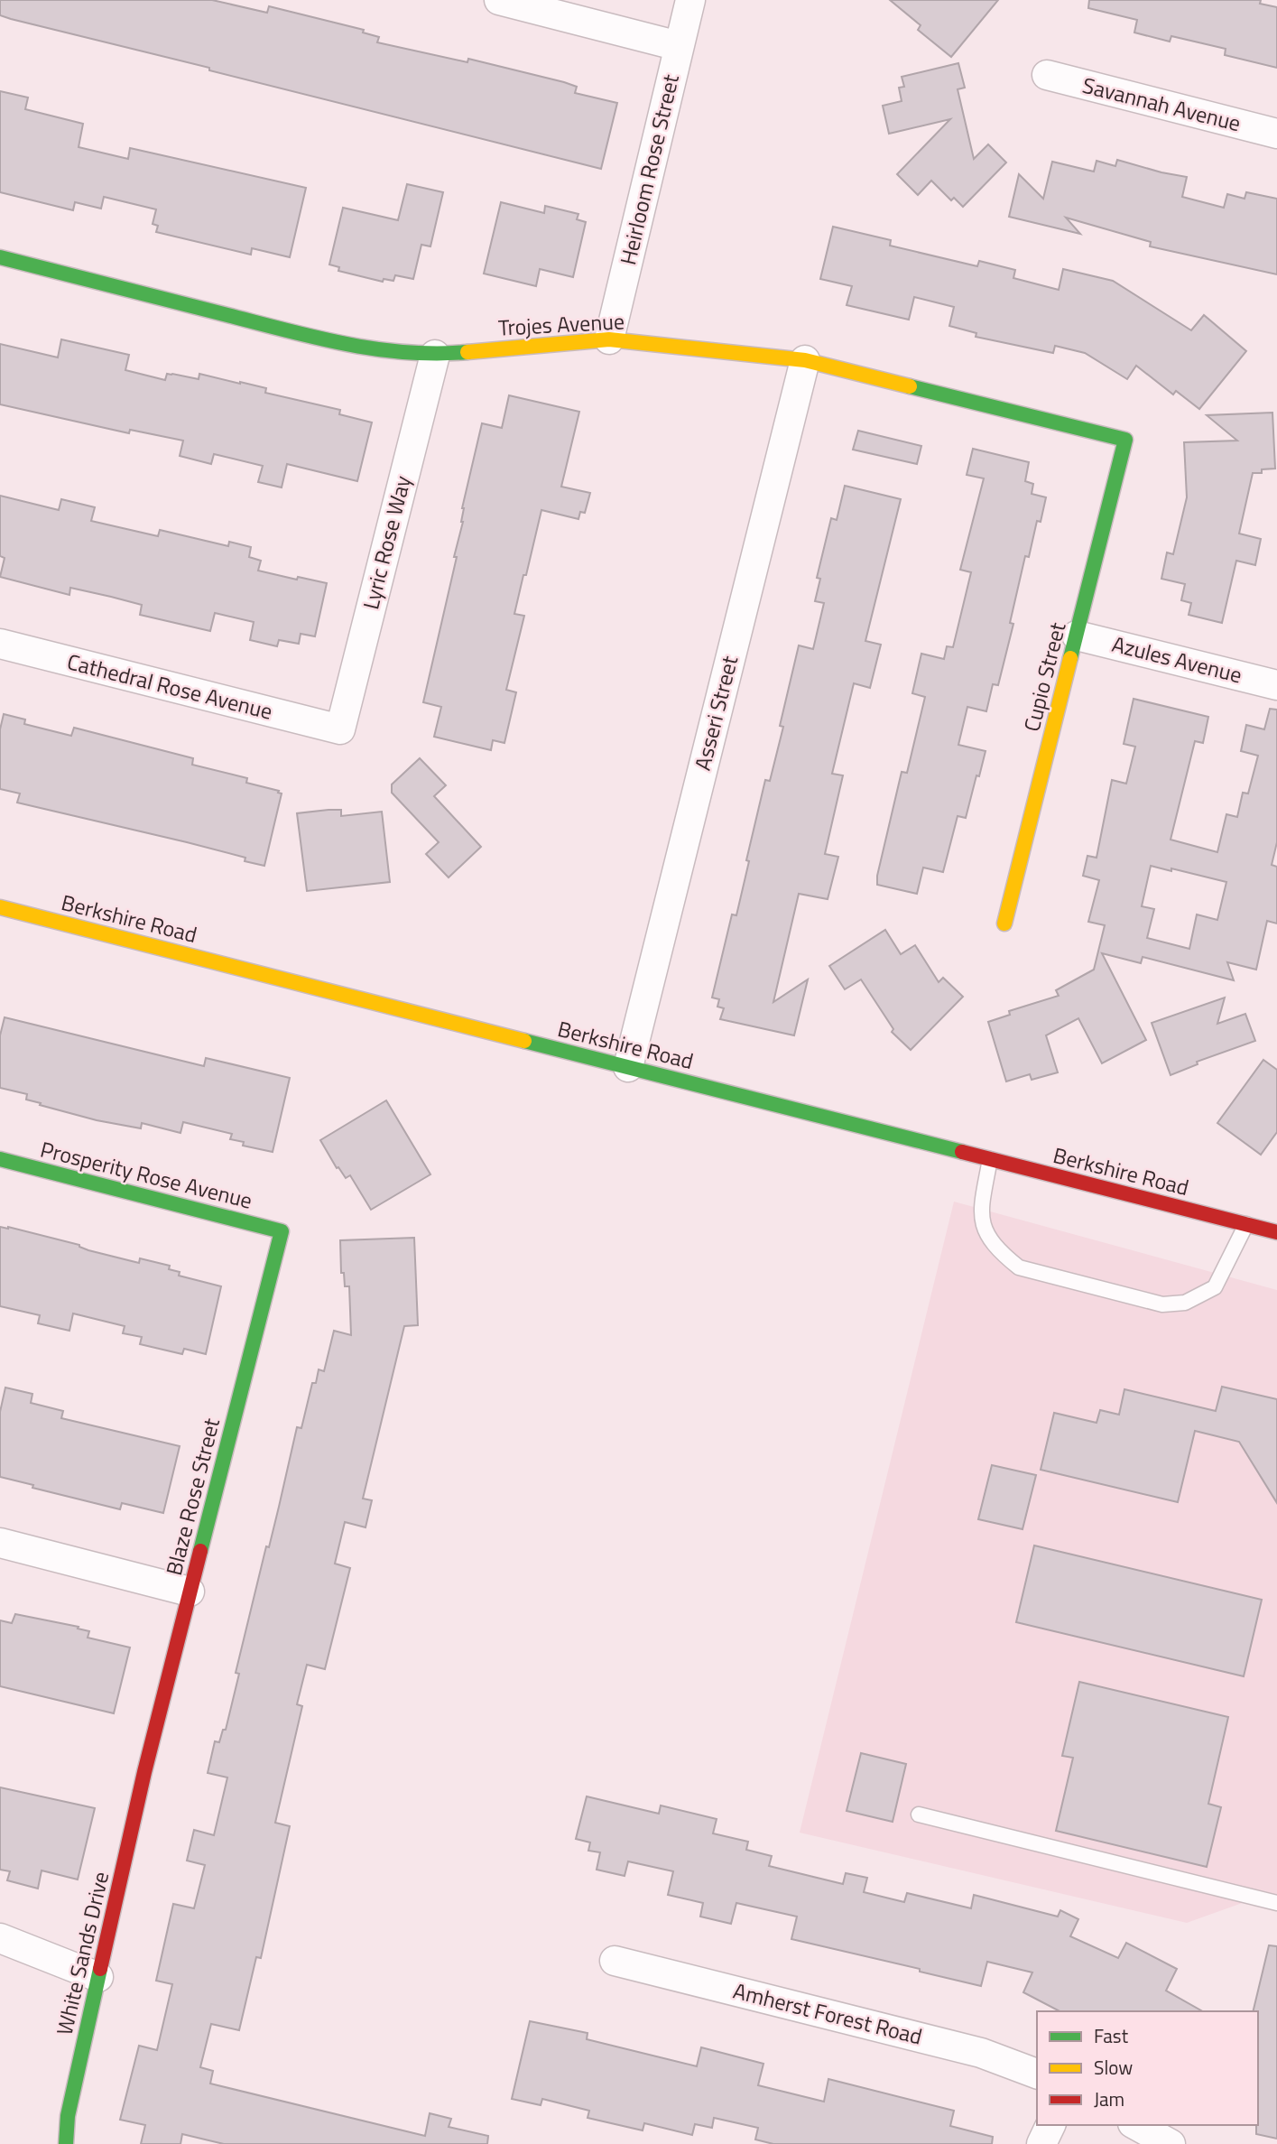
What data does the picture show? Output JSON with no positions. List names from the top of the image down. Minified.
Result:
{"streets":{"street":["Savannah Avenue","Heirloom Rose Street","Trojes Avenue","Lyric Rose Way","Azules Avenue","Cupio Street","Cathedral Rose Avenue","Asseri Street","Berkshire Road","Prosperity Rose Avenue","Blaze Rose Street","White Sands Drive","Amherst Forest Road"]},"crossings":[["Heirloom Rose Street","Trojes Avenue"],["Trojes Avenue","Lyric Rose Way"],["Trojes Avenue","Cupio Street"],["Trojes Avenue","Asseri Street"],["Lyric Rose Way","Cathedral Rose Avenue"],["Azules Avenue","Cupio Street"],["Asseri Street","Berkshire Road"],["Prosperity Rose Avenue","Blaze Rose Street"],["Blaze Rose Street","White Sands Drive"]],"legend":["Fast","Slow","Jam"]}
